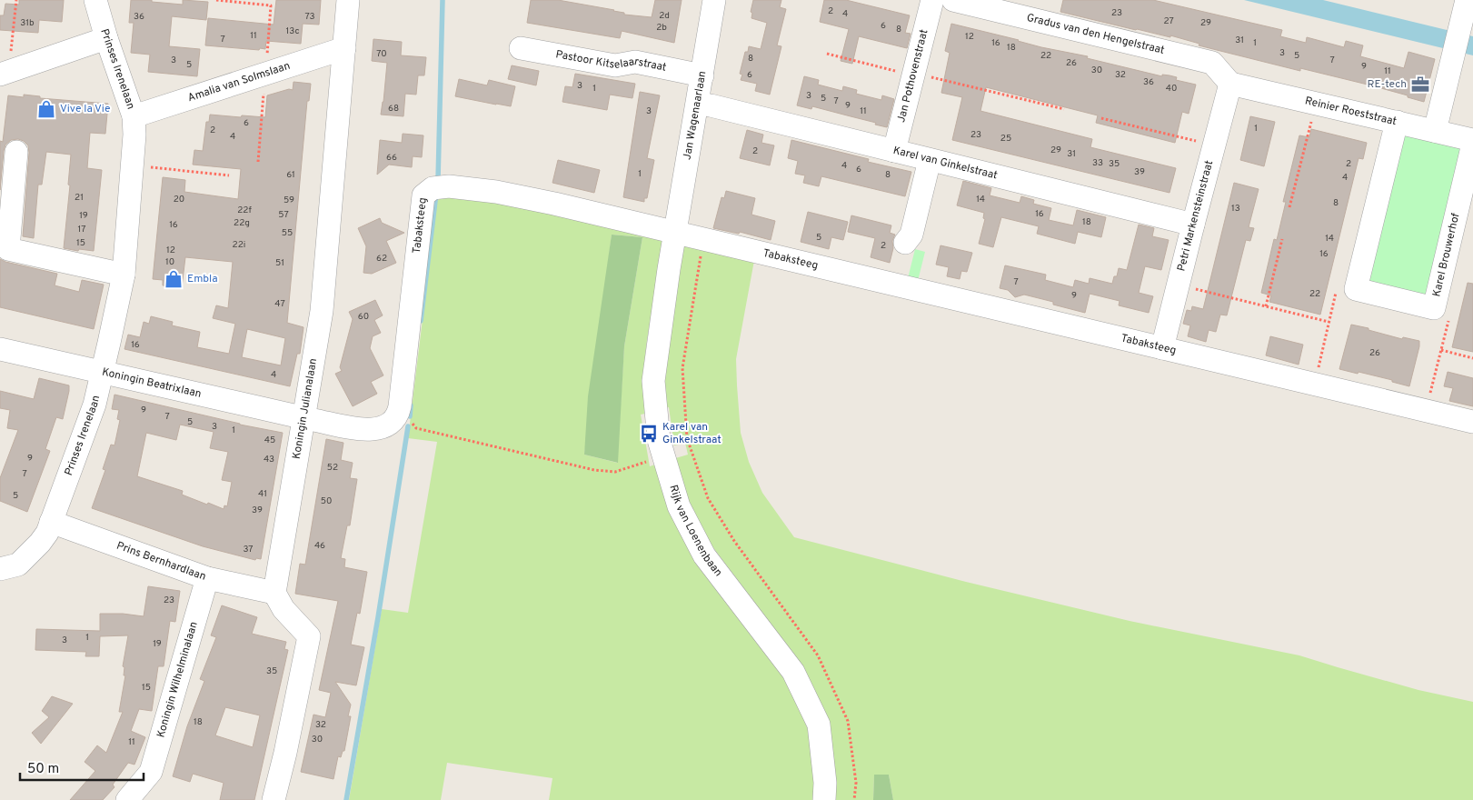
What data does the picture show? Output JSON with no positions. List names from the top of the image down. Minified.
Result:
{"streets":{"street":["Gradus van den Hengelstraat","Pastoor Kitselaarstraat","Prinses Irenelaan","Jan Pothovenstraat","Amalia van Solmslaan","Reinier Roeststraat","Jan Wagenaarlaan","Karel van Ginkelstraat","Petri Markensteinstraat","Tabaksteeg","Karel Brouwerhof","Koningin Beatrixlaan","Koningin Julianalaan","Rijk van Loenenbaan","Prins Bernhardlaan","Koningin Wilhelminalaan"]},"crossings":[["Gradus van den Hengelstraat","Reinier Roeststraat"],["Gradus van den Hengelstraat","Petri Markensteinstraat"],["Pastoor Kitselaarstraat","Jan Wagenaarlaan"],["Prinses Irenelaan","Amalia van Solmslaan"],["Prinses Irenelaan","Koningin Beatrixlaan"],["Prinses Irenelaan","Prins Bernhardlaan"],["Jan Pothovenstraat","Karel van Ginkelstraat"],["Amalia van Solmslaan","Koningin Julianalaan"],["Reinier Roeststraat","Petri Markensteinstraat"],["Reinier Roeststraat","Karel Brouwerhof"],["Jan Wagenaarlaan","Karel van Ginkelstraat"],["Jan Wagenaarlaan","Tabaksteeg"],["Jan Wagenaarlaan","Rijk van Loenenbaan"],["Karel van Ginkelstraat","Petri Markensteinstraat"],["Petri Markensteinstraat","Tabaksteeg"],["Tabaksteeg","Rijk van Loenenbaan"],["Koningin Beatrixlaan","Koningin Julianalaan"],["Koningin Julianalaan","Prins Bernhardlaan"],["Prins Bernhardlaan","Koningin Wilhelminalaan"]],"places":{"office":["RE-tech"],"shop":["Vive la Vie","Embla"],"bus stop":["Karel van Ginkelstraat"]},"house_numbers":["2","23","4","2d","36","73","27","31b","29","6","2b","8","13c","11","12","7","31","16","1","18","3","70","22","5","8","3","7","26","5","9","30","11","6","32","36","3","1","40","3","5","7","9","68","3","11","6","1","2","23","4","25","29","2","31","66","33","35","2","4","6","39","1","61","8","4","21","20","14","59","8","13","22f","16","57","19","18","22g","16","17","55","5","14","15","22i","2","12","16","62","10","51","7","22","9","47","60","16","26","4","9","7","5","3","1","45","9","43","52","7","41","5","50","39","46","37","23","1","3","19","35","15","18","32","30","11"],"scale_bar":"50 m"}
